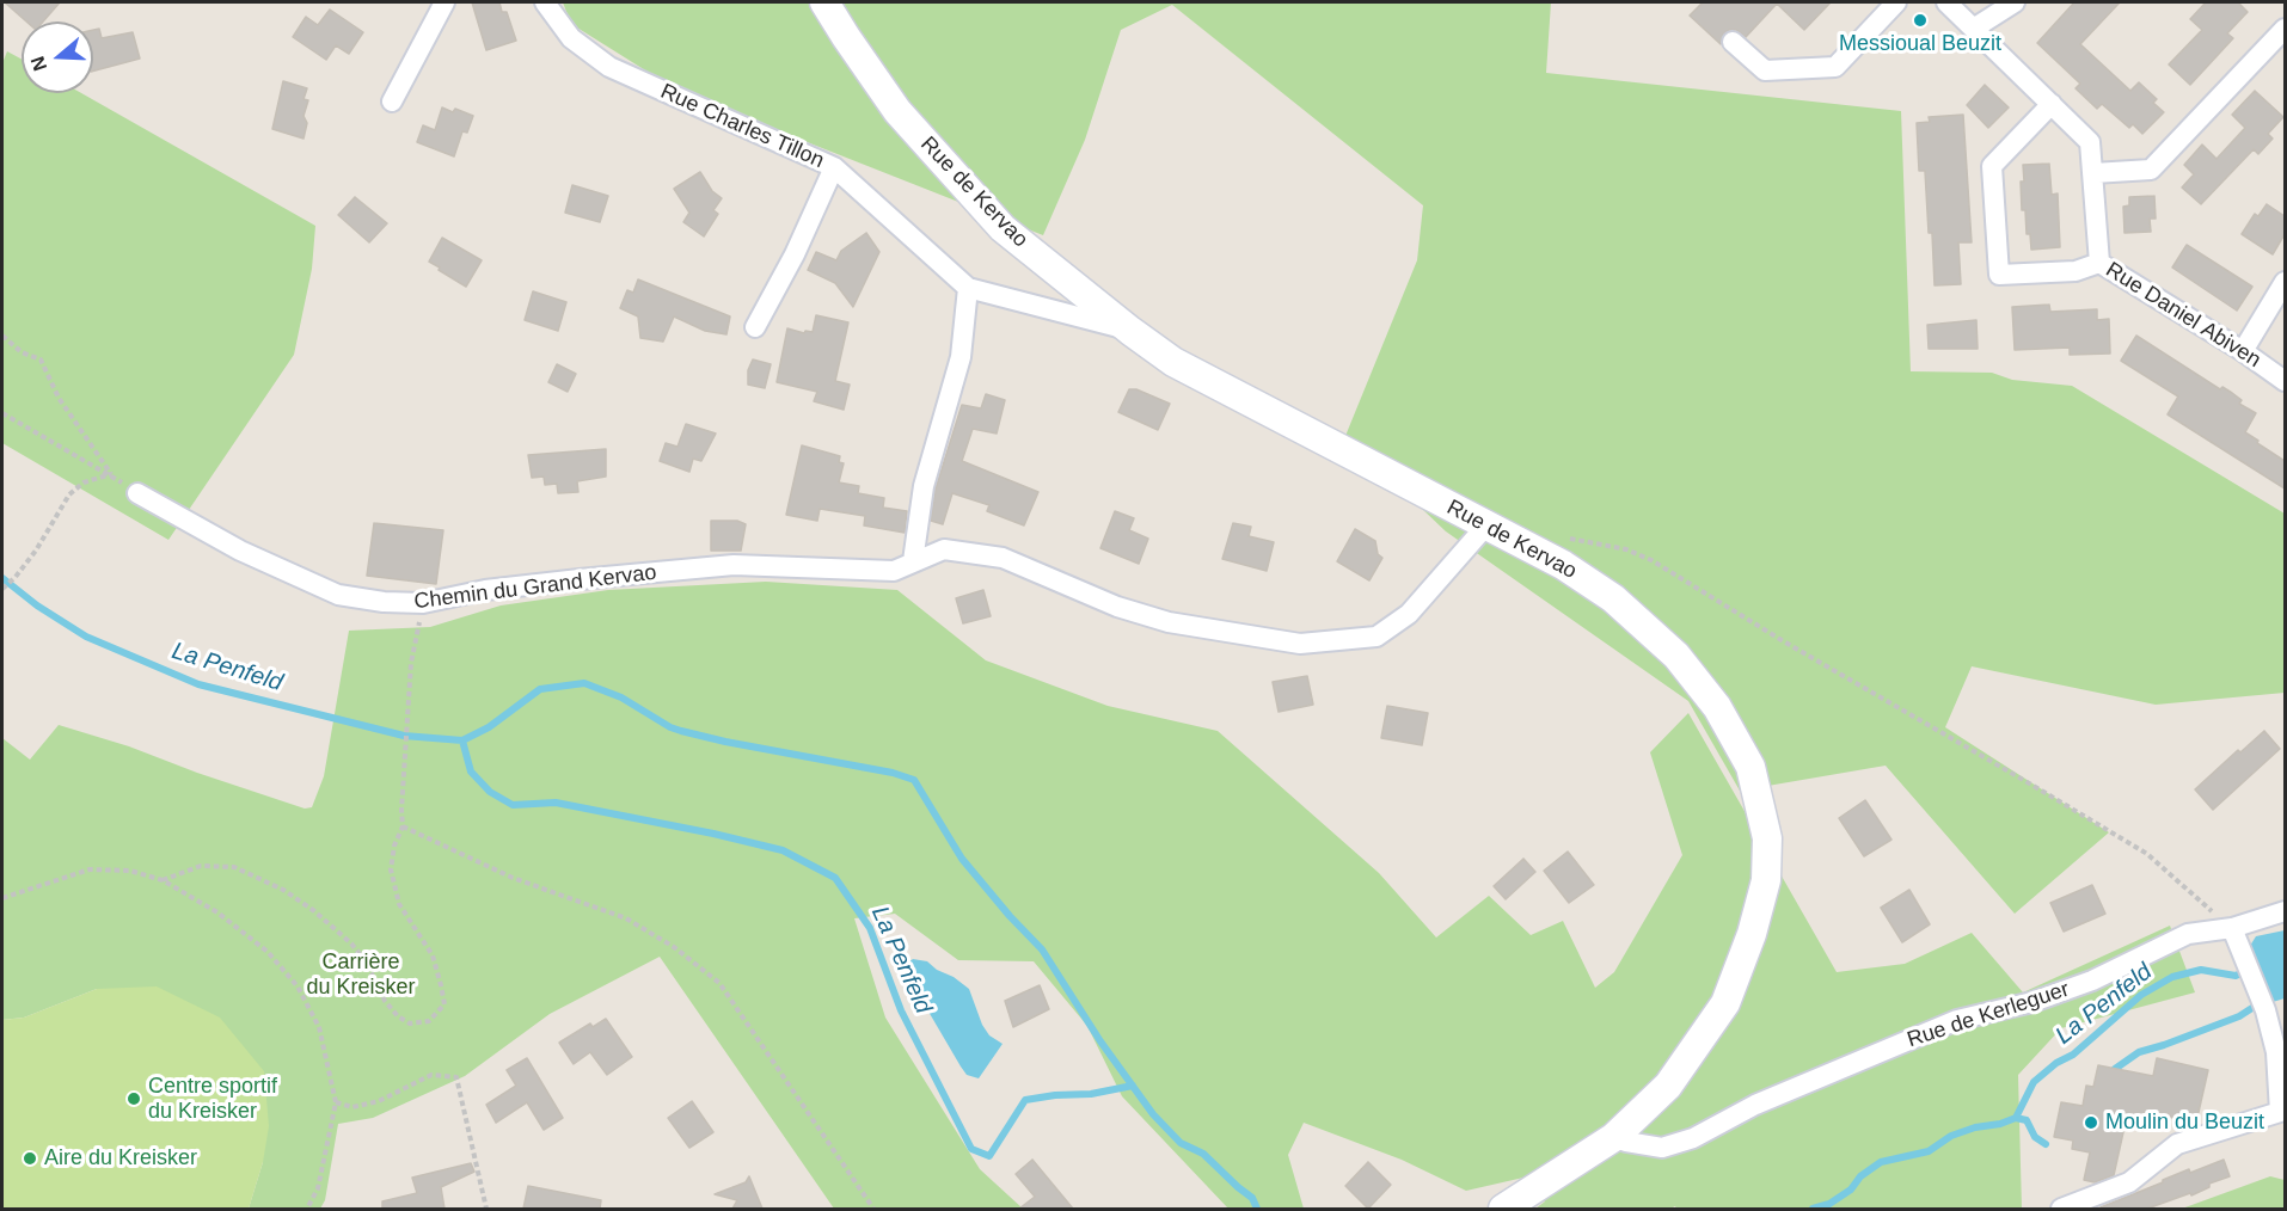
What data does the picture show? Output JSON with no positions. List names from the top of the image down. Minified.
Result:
{"streets":{"main road":["Rue de Kervao"],"street":["Rue Charles Tillon","Rue Daniel Abiven","Chemin du Grand Kervao","Rue de Kerleguer"]},"crossings":[["Rue de Kervao","Chemin du Grand Kervao"],["Rue de Kervao","Rue de Kerleguer"]],"water":["La Penfeld"],"parks":["Carrière du Kreisker"],"places":["Messioual Beuzit","Centre sportif du Kreisker","Moulin du Beuzit","Aire du Kreisker"],"north":"left"}
